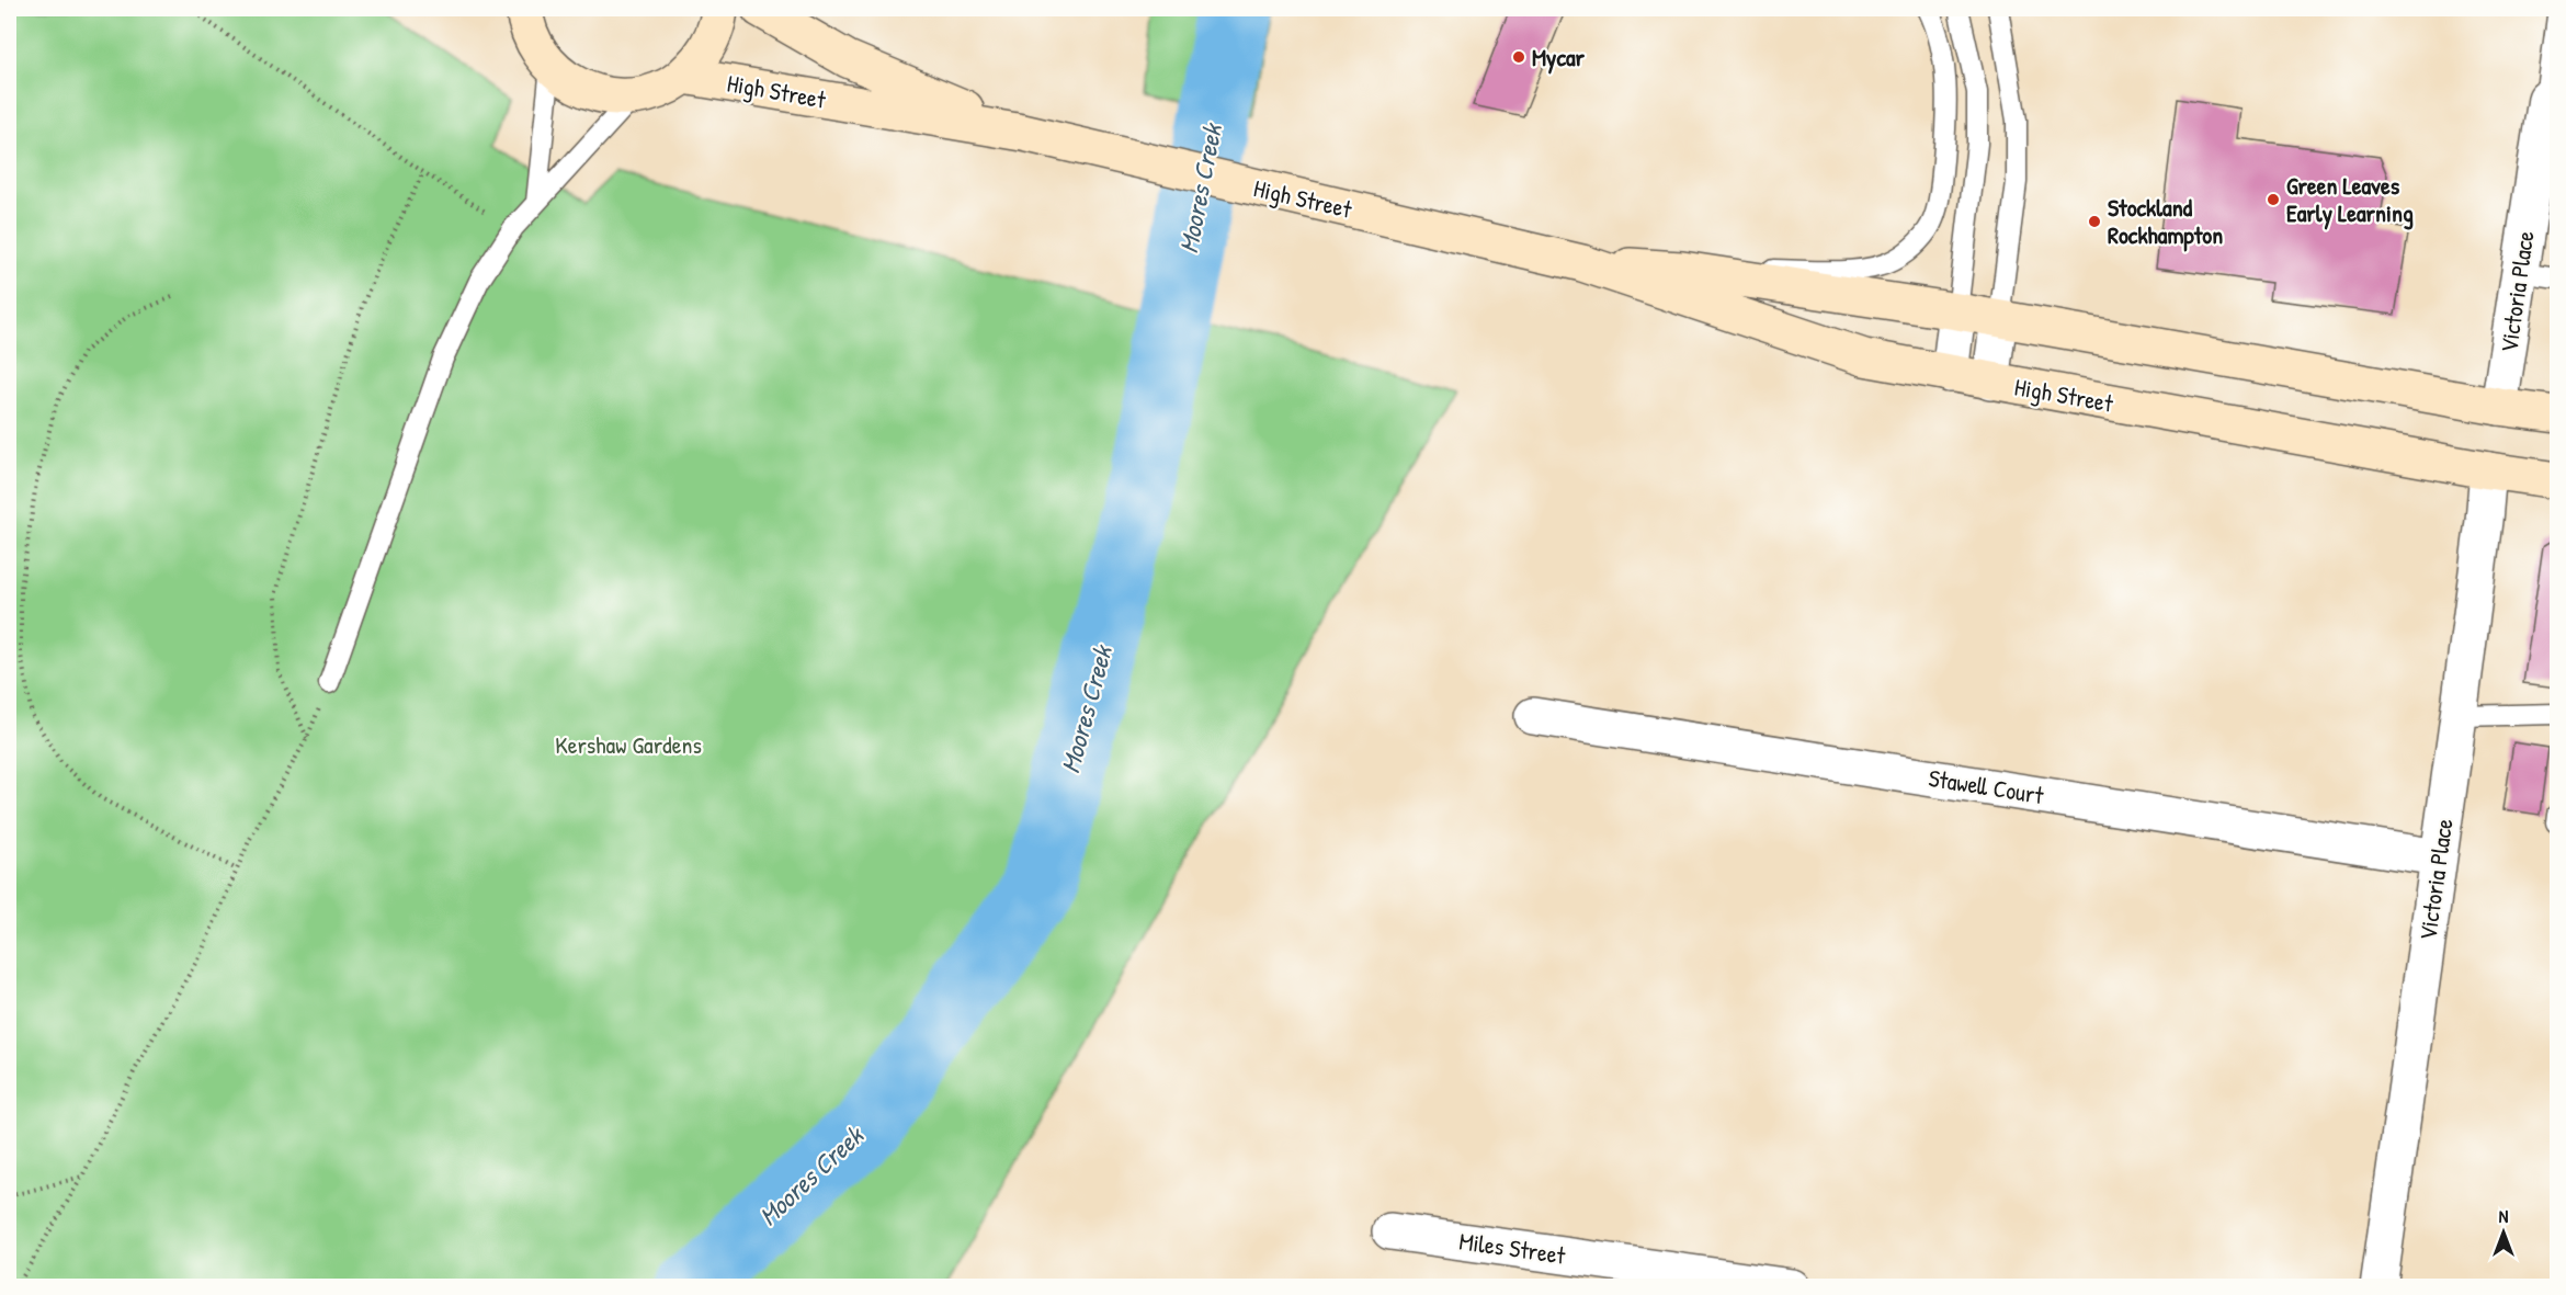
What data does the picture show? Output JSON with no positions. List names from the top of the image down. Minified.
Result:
{"streets":{"main road":["High Street"],"street":["Victoria Place","Stawell Court","Miles Street"]},"crossings":[["High Street","Victoria Place"],["Victoria Place","Stawell Court"]],"water":["Moores Creek"],"parks":["Kershaw Gardens"],"places":["Mycar","Green Leaves Early Learning","Stockland Rockhampton"],"north":"top"}
